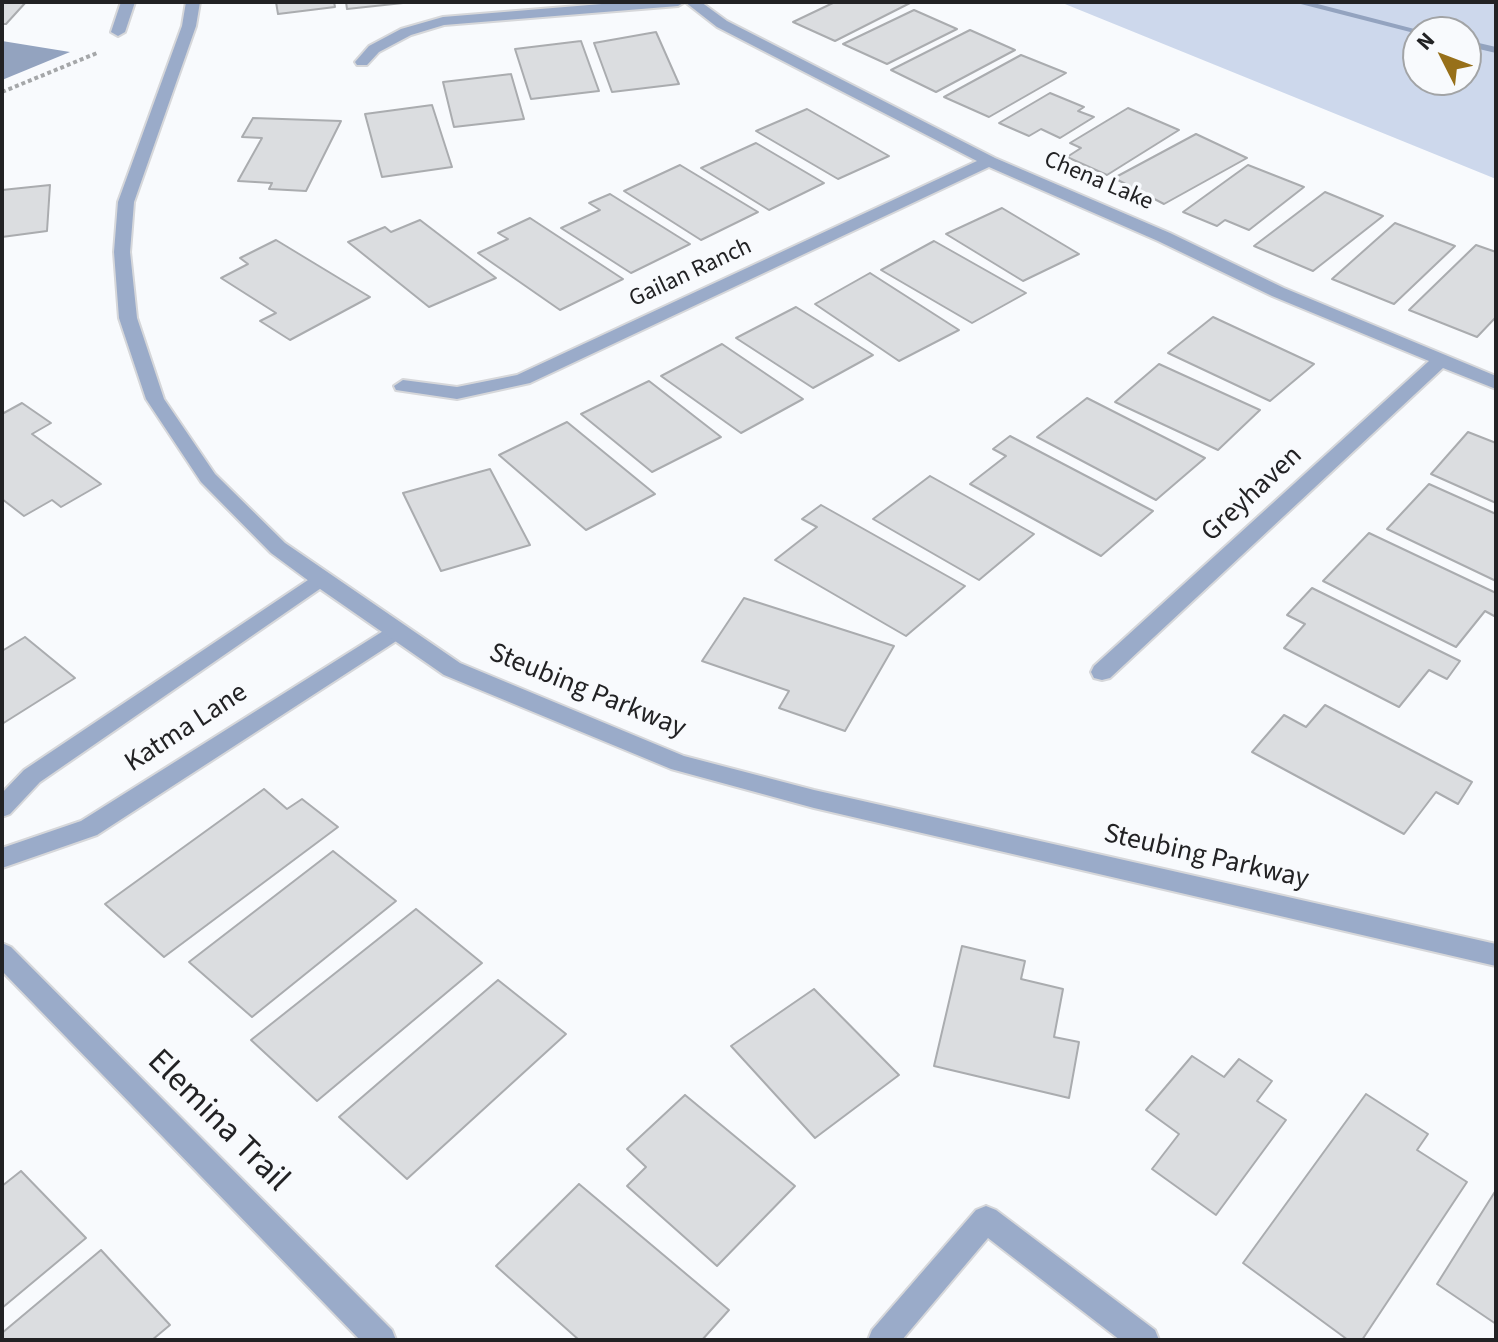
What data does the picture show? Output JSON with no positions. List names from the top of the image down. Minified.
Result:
{"streets":{"street":["Chena Lake","Gailan Ranch","Greyhaven","Steubing Parkway","Katma Lane","Elemina Trail"]},"crossings":[["Chena Lake","Gailan Ranch"],["Chena Lake","Greyhaven"],["Steubing Parkway","Katma Lane"]],"north":"top left"}
